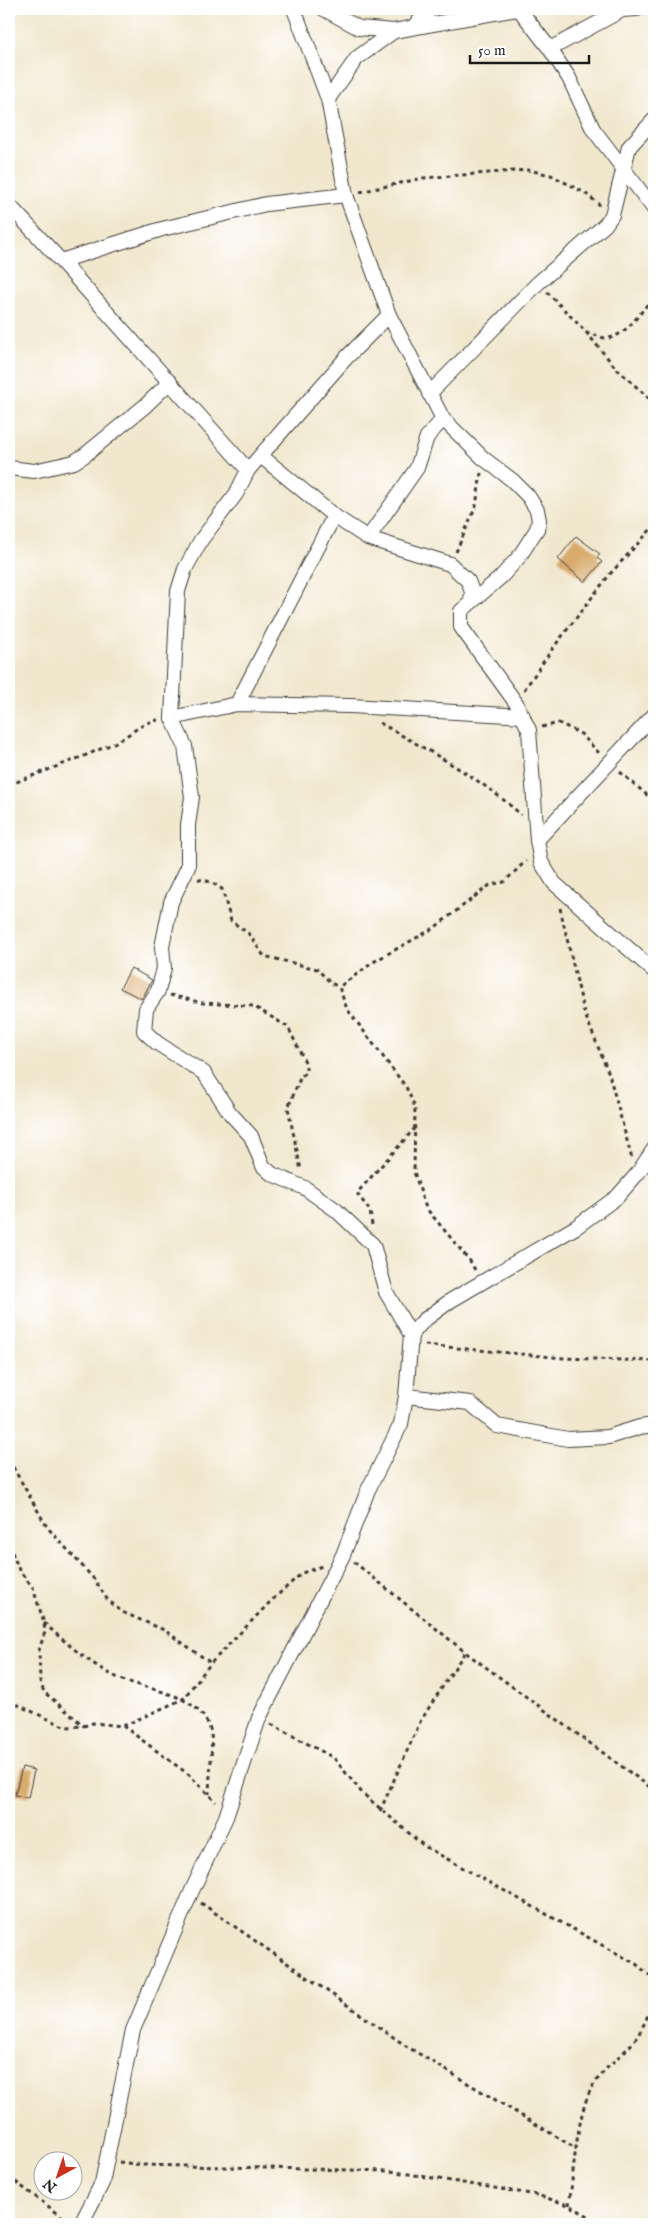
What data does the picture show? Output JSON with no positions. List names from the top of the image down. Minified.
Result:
{"scale_bar":"50 m","north":"bottom left"}
